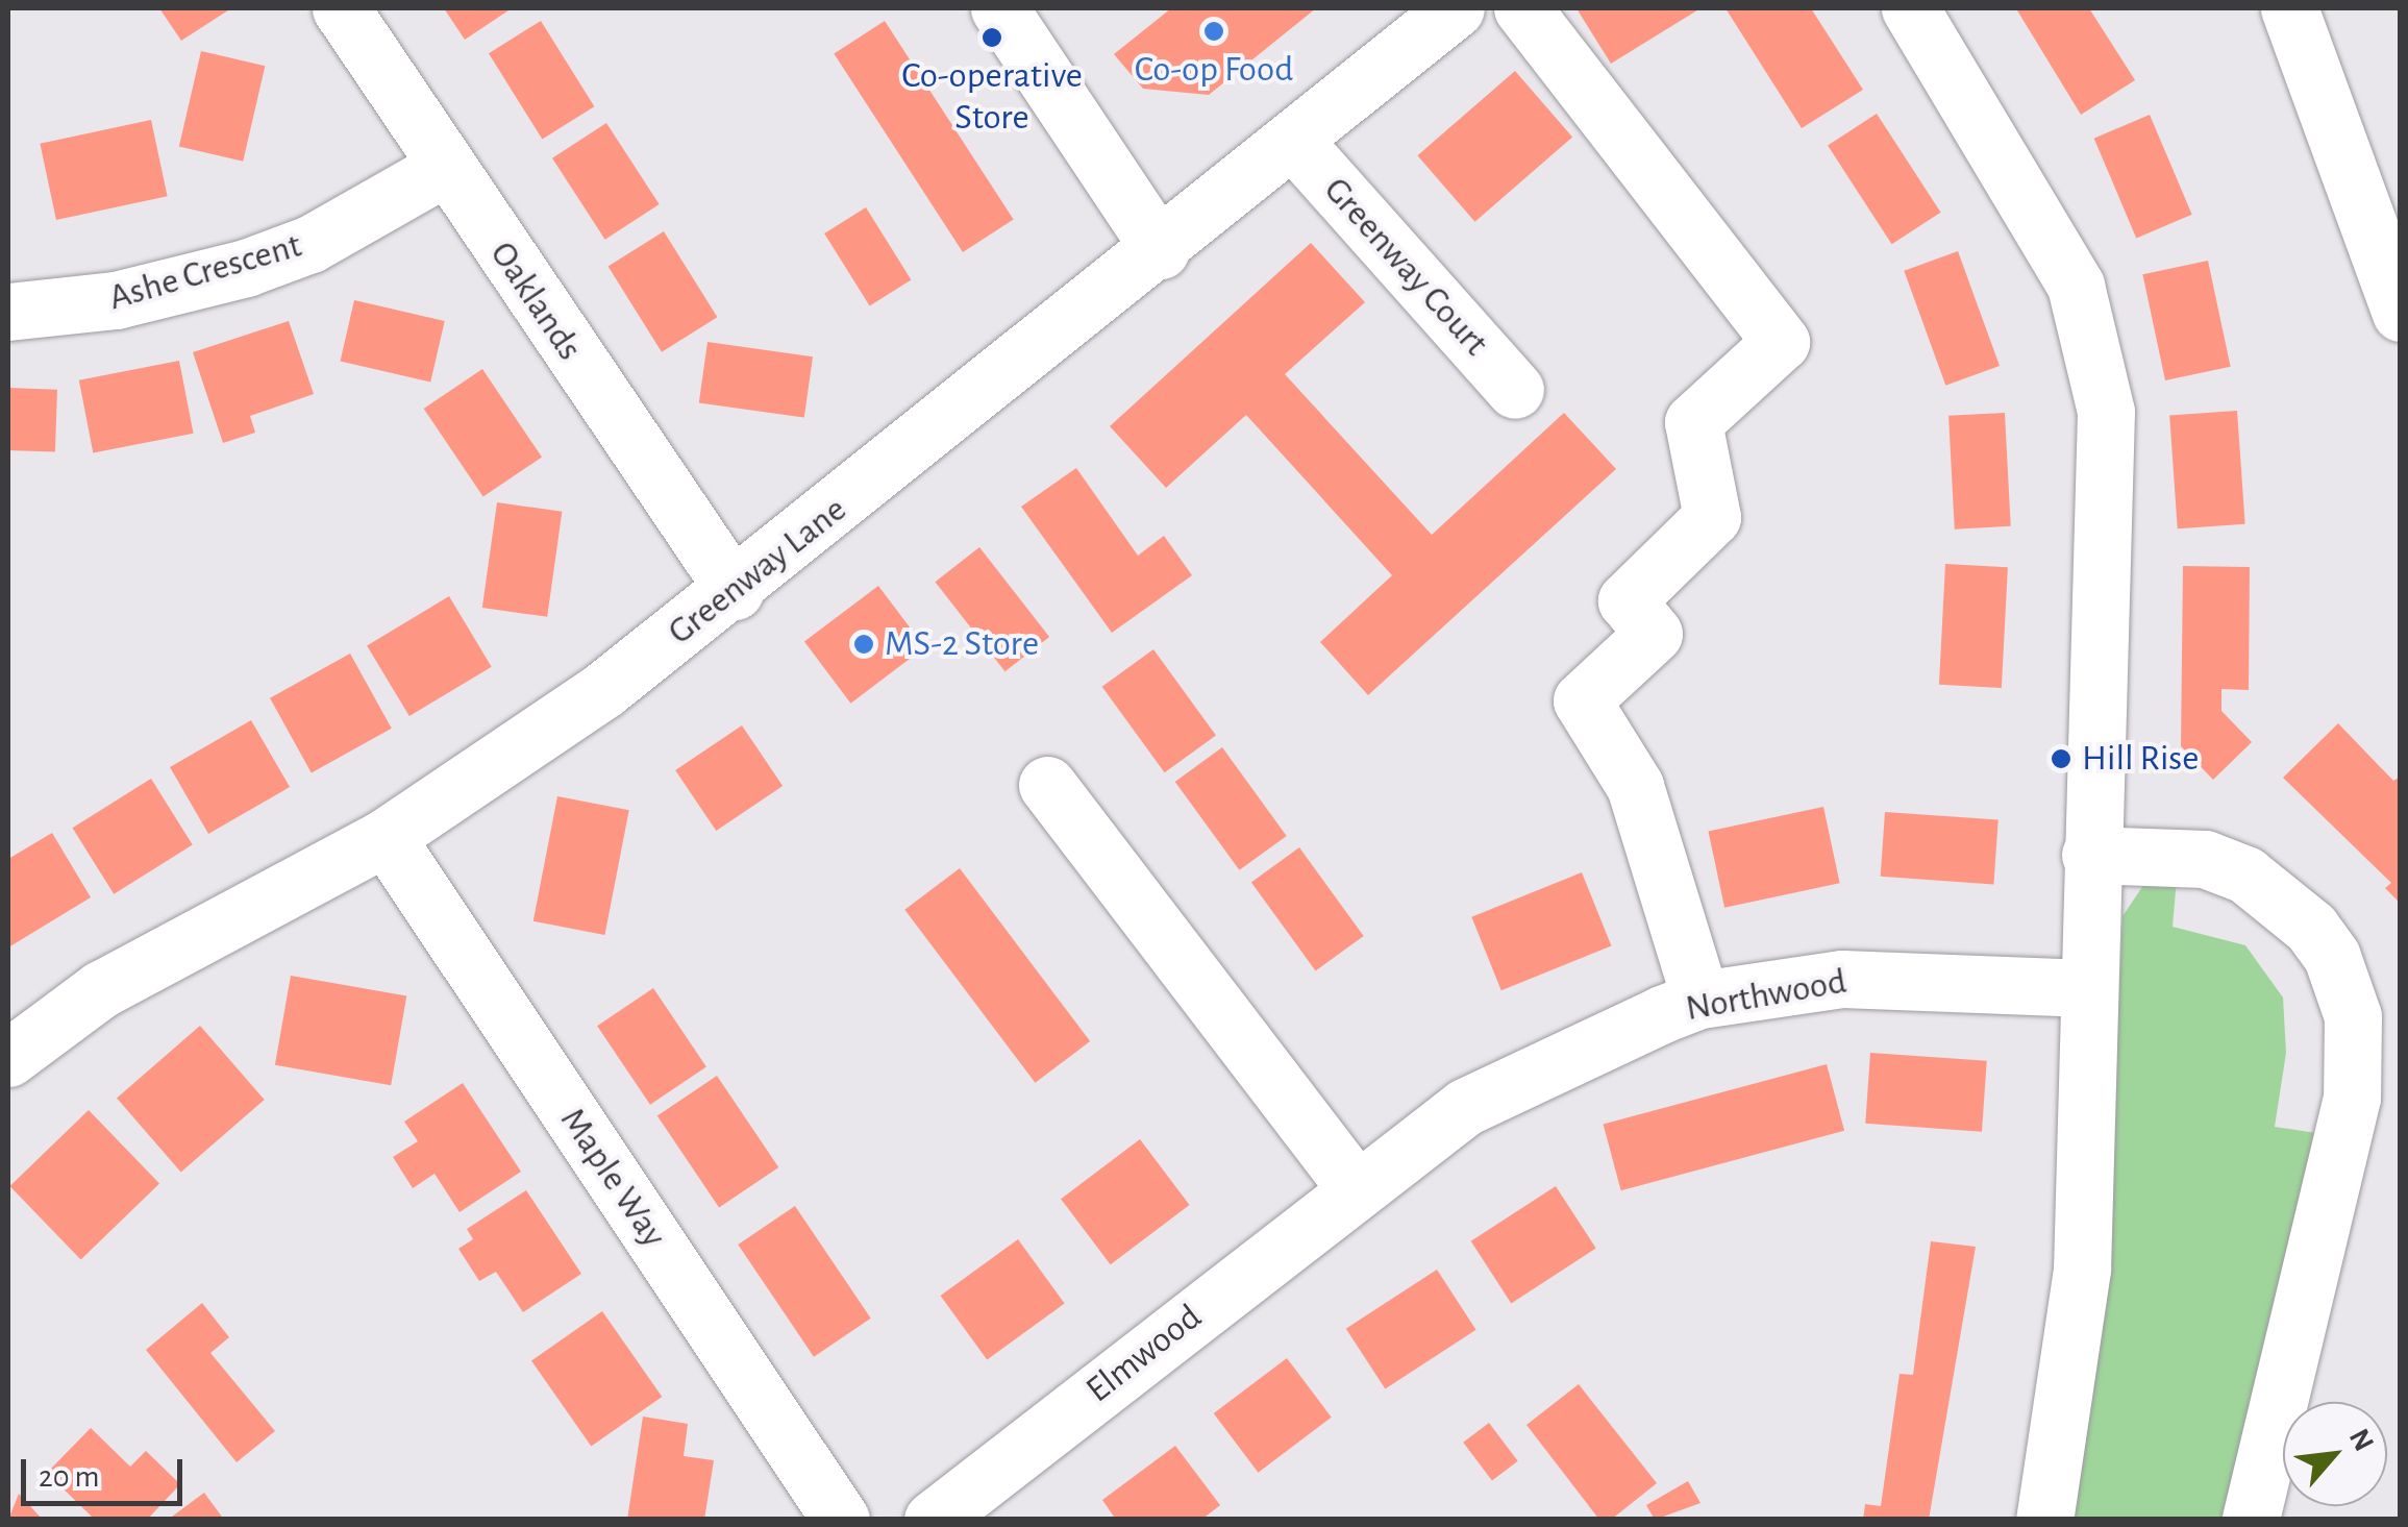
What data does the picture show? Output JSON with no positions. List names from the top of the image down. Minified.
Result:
{"streets":{"street":["Greenway Court","Ashe Crescent","Oaklands","Greenway Lane","Northwood","Maple Way","Elmwood"]},"crossings":[["Greenway Court","Greenway Lane"],["Ashe Crescent","Oaklands"],["Oaklands","Greenway Lane"],["Greenway Lane","Maple Way"],["Northwood","Elmwood"]],"places":["Co-op Food","Co-operative Store","MS-2 Store","Hill Rise"],"scale_bar":"20 m","north":"top right"}
